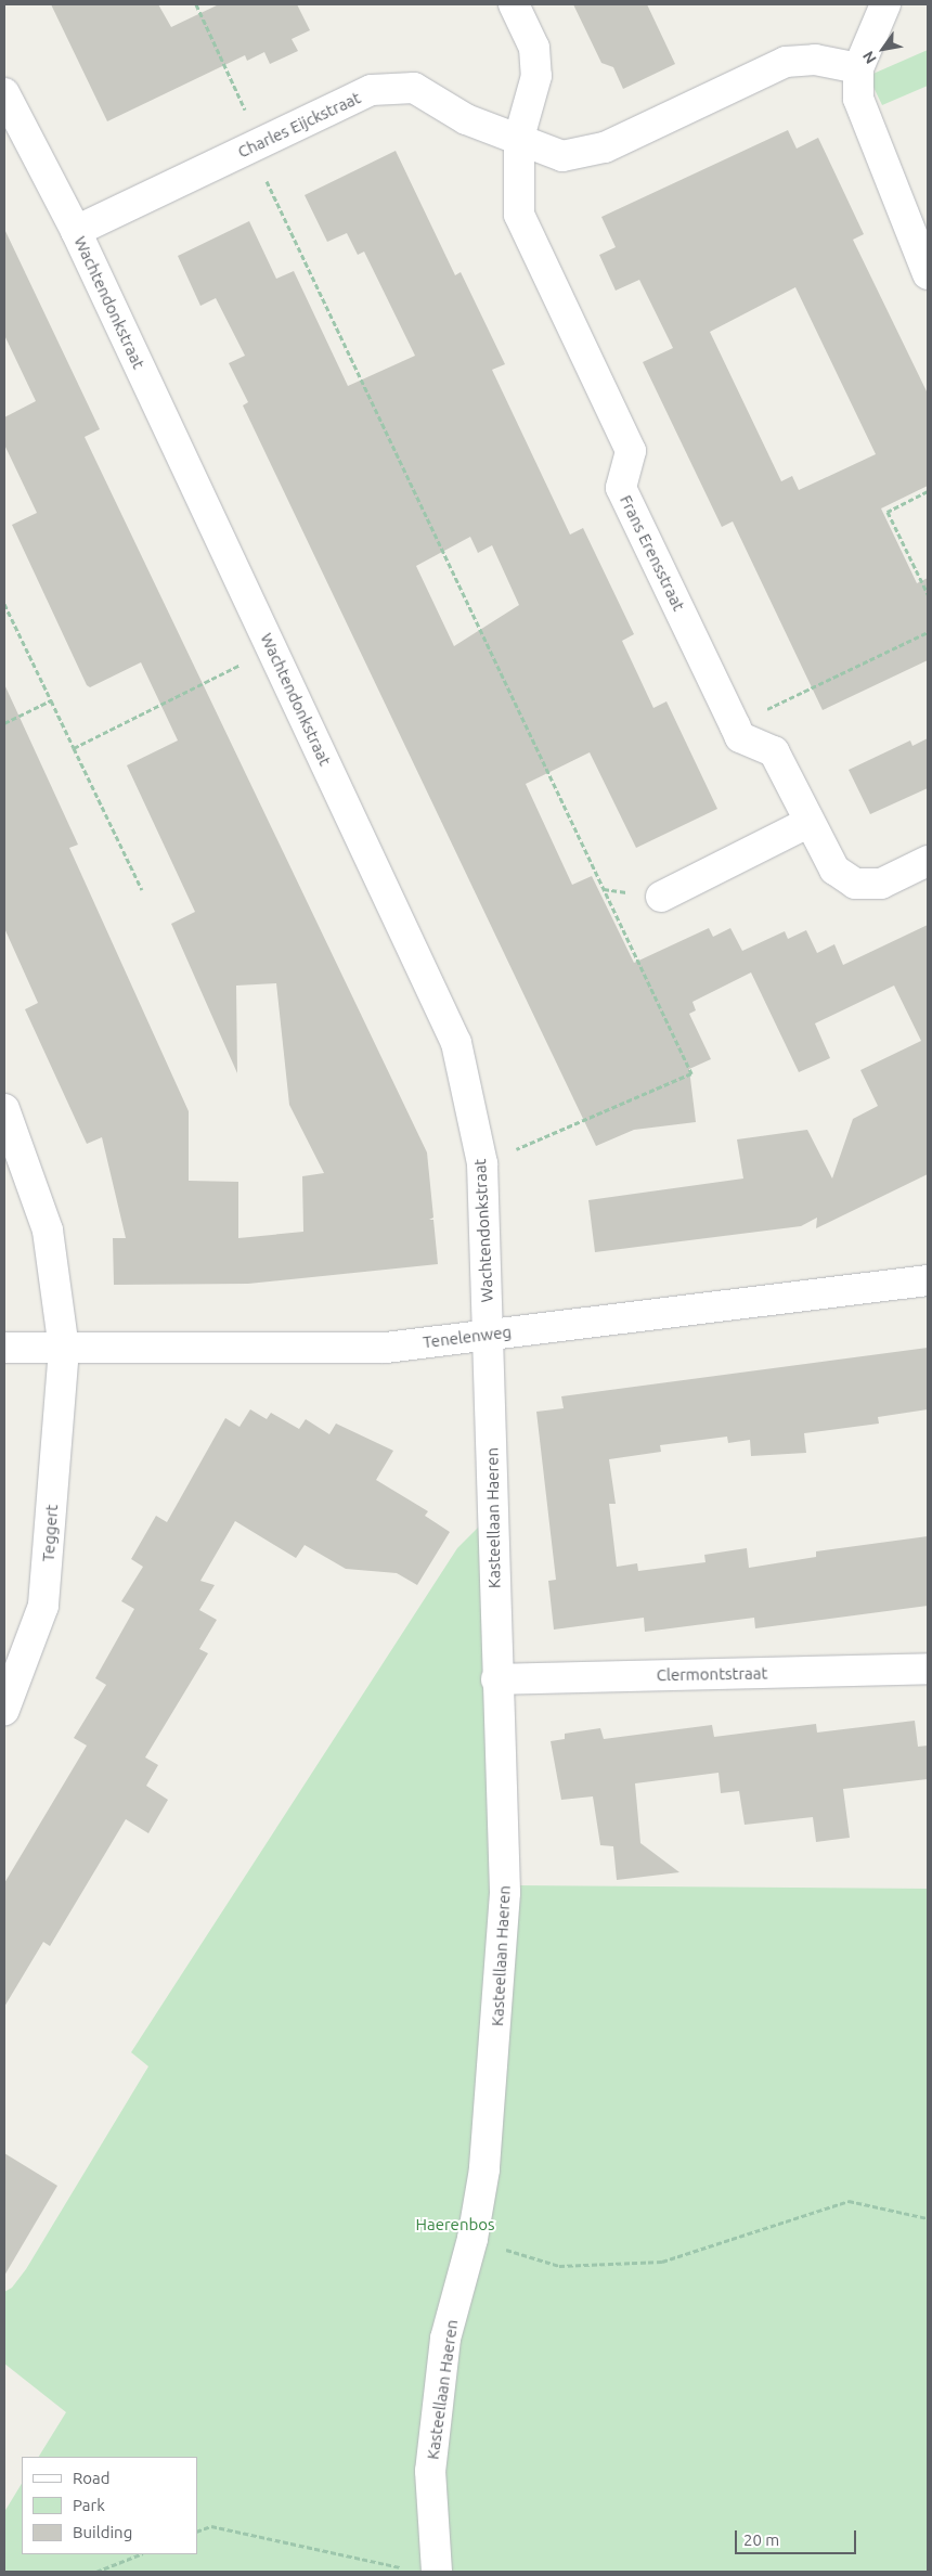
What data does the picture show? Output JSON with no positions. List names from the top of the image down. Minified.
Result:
{"streets":{"street":["Charles Eijckstraat","Wachtendonkstraat","Frans Erensstraat","Tenelenweg","Kasteellaan Haeren","Teggert","Clermontstraat"]},"crossings":[["Charles Eijckstraat","Wachtendonkstraat"],["Charles Eijckstraat","Frans Erensstraat"],["Wachtendonkstraat","Tenelenweg"],["Wachtendonkstraat","Kasteellaan Haeren"],["Tenelenweg","Kasteellaan Haeren"],["Tenelenweg","Teggert"],["Kasteellaan Haeren","Clermontstraat"]],"parks":["Haerenbos"],"legend":["Road","Park","Building"],"scale_bar":"20 m","north":"bottom left"}
